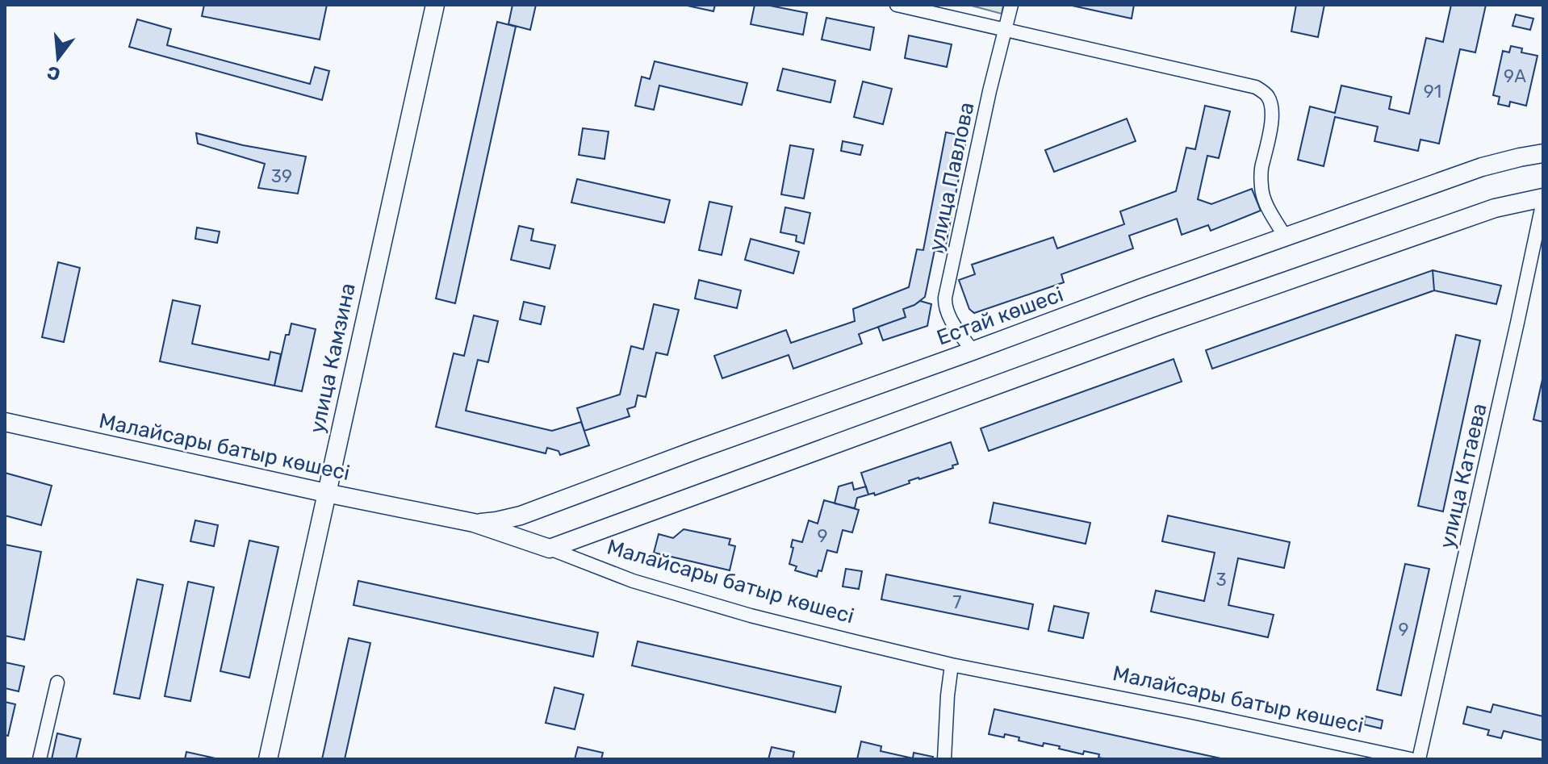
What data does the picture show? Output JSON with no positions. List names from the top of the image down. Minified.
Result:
{"streets":{"main road":["Естай көшесі","улица Камзина","Малайсары батыр көшесі"],"street":["улица Павлова","улица Катаева"]},"crossings":[["улица Павлова","Естай көшесі"],["Естай көшесі","Малайсары батыр көшесі"],["улица Камзина","Малайсары батыр көшесі"]],"house_numbers":["9А","91","39","9","3","7","9"],"north":"bottom"}
